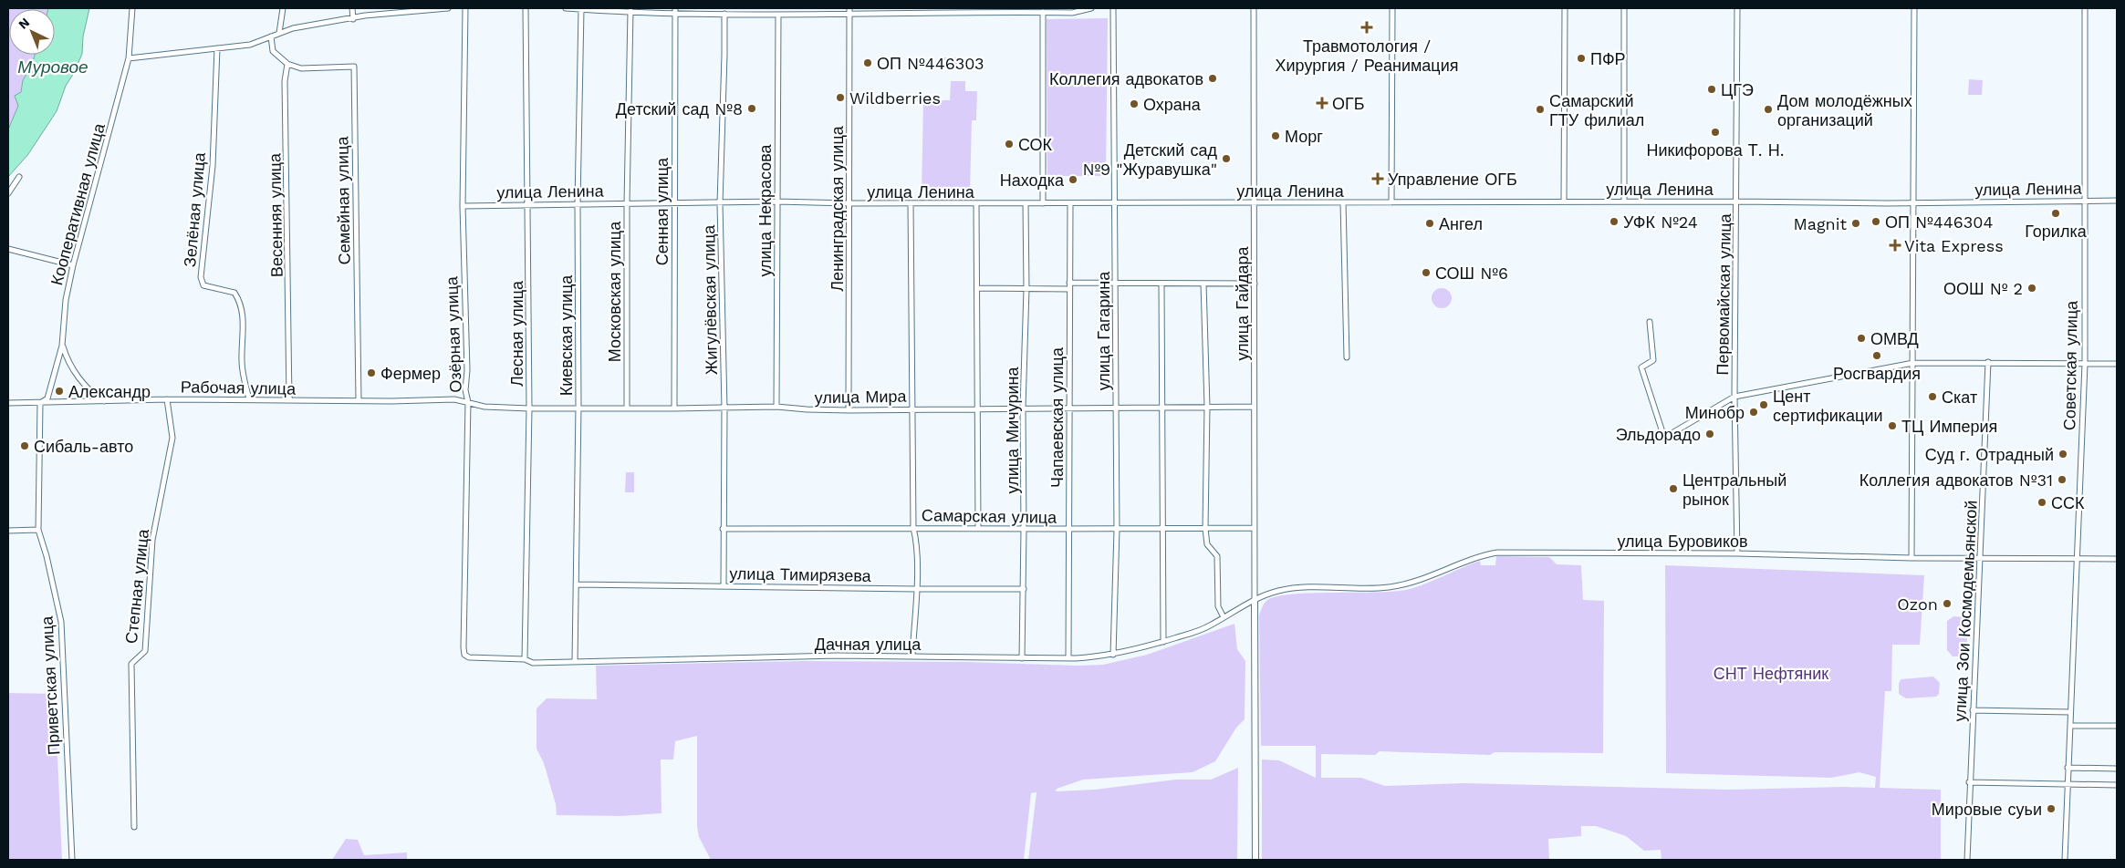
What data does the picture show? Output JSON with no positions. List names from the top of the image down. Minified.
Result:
{"streets":{"street":["улица Ленина","Семейная улица","Кооперативная улица","Ленинградская улица","Зелёная улица","улица Некрасова","Сенная улица","Весенняя улица","Московская улица","Первомайская улица","Жигулёвская улица","улица Гайдара","улица Гагарина","Лесная улица","Озёрная улица","Киевская улица","Советская улица","Рабочая улица","улица Мира","Чапаевская улица","улица Мичурина","Самарская улица","улица Буровиков","улица Тимирязева","Степная улица","улица Зои Космодемьянской","Дачная улица","Приветская улица"]},"crossings":[["улица Ленина","Ленинградская улица"],["улица Ленина","улица Некрасова"],["улица Ленина","Сенная улица"],["улица Ленина","Московская улица"],["улица Ленина","Первомайская улица"],["улица Ленина","Жигулёвская улица"],["улица Ленина","улица Гайдара"],["улица Ленина","улица Гагарина"],["улица Ленина","Лесная улица"],["улица Ленина","Озёрная улица"],["улица Ленина","Киевская улица"],["улица Ленина","Советская улица"],["улица Ленина","Чапаевская улица"],["улица Ленина","улица Мичурина"],["Семейная улица","Весенняя улица"],["Семейная улица","Рабочая улица"],["Кооперативная улица","Рабочая улица"],["Кооперативная улица","Приветская улица"],["Ленинградская улица","улица Мира"],["Зелёная улица","Рабочая улица"],["улица Некрасова","улица Мира"],["Сенная улица","улица Мира"],["Весенняя улица","Рабочая улица"],["Московская улица","улица Мира"],["Первомайская улица","улица Буровиков"],["Жигулёвская улица","улица Мира"],["Жигулёвская улица","Самарская улица"],["Жигулёвская улица","улица Тимирязева"],["улица Гайдара","улица Мира"],["улица Гайдара","Самарская улица"],["улица Гайдара","улица Буровиков"],["улица Гайдара","Дачная улица"],["улица Гагарина","улица Мира"],["улица Гагарина","Самарская улица"],["улица Гагарина","Дачная улица"],["Лесная улица","улица Мира"],["Лесная улица","Дачная улица"],["Озёрная улица","Рабочая улица"],["Озёрная улица","улица Мира"],["Озёрная улица","Дачная улица"],["Киевская улица","улица Мира"],["Киевская улица","улица Тимирязева"],["Киевская улица","Дачная улица"],["Советская улица","улица Буровиков"],["Рабочая улица","улица Мира"],["Рабочая улица","Степная улица"],["Рабочая улица","Приветская улица"],["улица Мира","Чапаевская улица"],["улица Мира","улица Мичурина"],["Чапаевская улица","Самарская улица"],["Чапаевская улица","Дачная улица"],["улица Мичурина","Самарская улица"],["улица Мичурина","улица Тимирязева"],["улица Мичурина","Дачная улица"],["улица Буровиков","улица Зои Космодемьянской"],["улица Буровиков","Дачная улица"]],"water":["Муровое"],"parks":["СНТ Нефтяник"],"places":{"health":["Травмотология / Хирургия / Реанимация","ОГБ","Управление ОГБ","Vita Express"],"other":["ПФР","ОП №446303","Коллегия адвокатов","ЦГЭ","Wildberries","Охрана","Детский сад №8","Самарский ГТУ филиал","Дом молодёжных организаций","Никифорова Т. Н.","Морг","СОК","Детский сад №9 \"Журавушка\"","Находка","Горилка","УФК №24","ОП №446304","Ангел","Magnit","СОШ №6","ООШ № 2","ОМВД","Росгвардия","Фермер","Александр","Скат","Цент сертификации","Минобр","ТЦ Империя","Эльдорадо","Сибаль-авто","Суд г. Отрадный","Коллегия адвокатов №31","Центральный рынок","ССК","Ozon","Мировые суьи"]},"north":"top left"}
